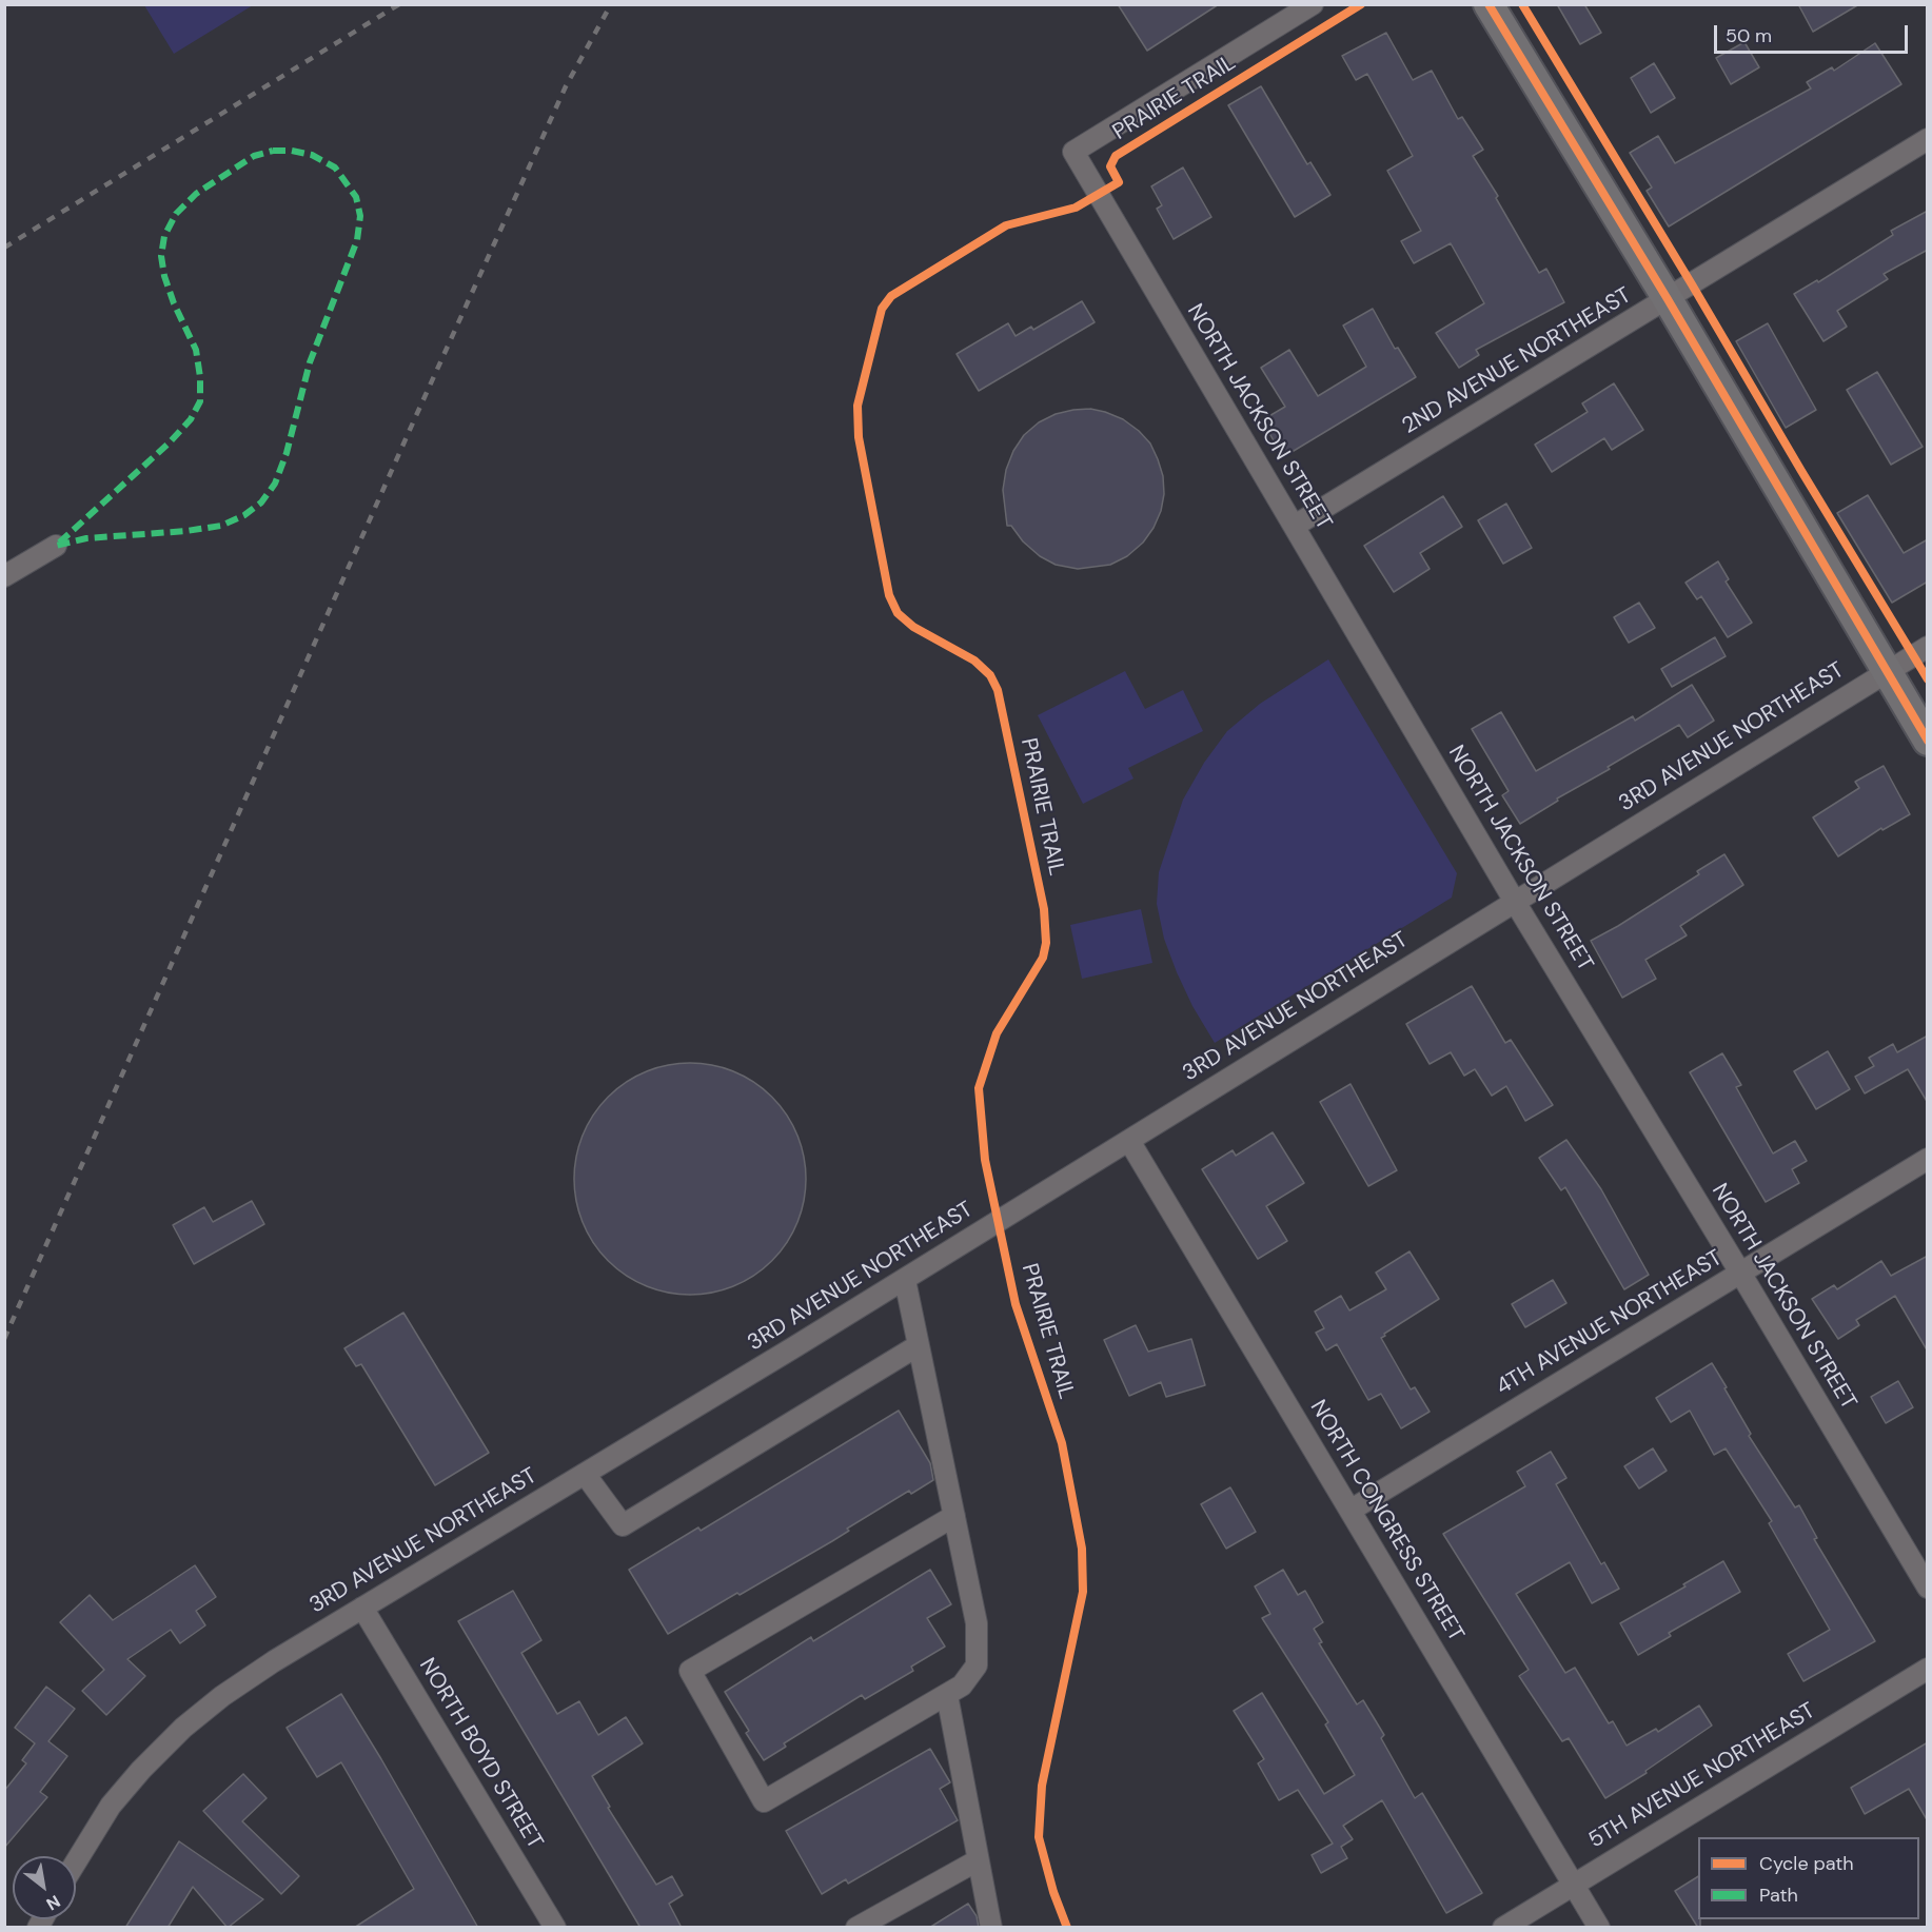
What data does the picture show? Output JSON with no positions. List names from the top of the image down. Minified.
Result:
{"streets":{"street":["2ND AVENUE NORTHEAST","NORTH JACKSON STREET","3RD AVENUE NORTHEAST","4TH AVENUE NORTHEAST","NORTH CONGRESS STREET","NORTH BOYD STREET","5TH AVENUE NORTHEAST"],"cycle path":["PRAIRIE TRAIL"]},"crossings":[["2ND AVENUE NORTHEAST","NORTH JACKSON STREET"],["NORTH JACKSON STREET","3RD AVENUE NORTHEAST"],["NORTH JACKSON STREET","4TH AVENUE NORTHEAST"],["3RD AVENUE NORTHEAST","NORTH CONGRESS STREET"],["3RD AVENUE NORTHEAST","NORTH BOYD STREET"],["4TH AVENUE NORTHEAST","NORTH CONGRESS STREET"],["NORTH CONGRESS STREET","5TH AVENUE NORTHEAST"]],"legend":["Cycle path","Path"],"scale_bar":"50 m","north":"bottom right"}
